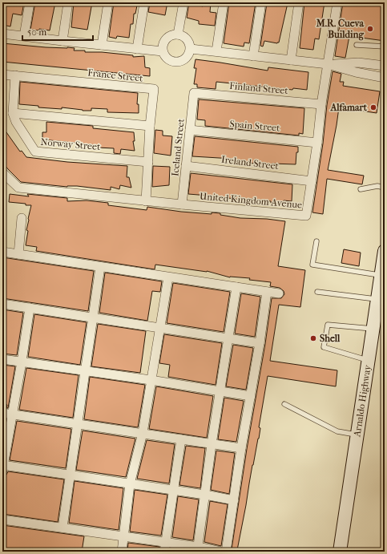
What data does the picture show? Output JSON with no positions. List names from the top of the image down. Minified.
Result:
{"streets":{"main road":["Arnaldo Highway"],"street":["France Street","Finland Street","Spain Street","Norway Street","Iceland Street","Ireland Street","United Kingdom Avenue"]},"crossings":[["France Street","Norway Street"],["France Street","United Kingdom Avenue"],["Finland Street","Iceland Street"],["Finland Street","United Kingdom Avenue"],["Spain Street","Iceland Street"],["Spain Street","United Kingdom Avenue"],["Iceland Street","Ireland Street"],["Iceland Street","United Kingdom Avenue"],["Ireland Street","United Kingdom Avenue"]],"places":["M.R. Cueva Building","Alfamart","Shell"],"scale_bar":"50 m"}
